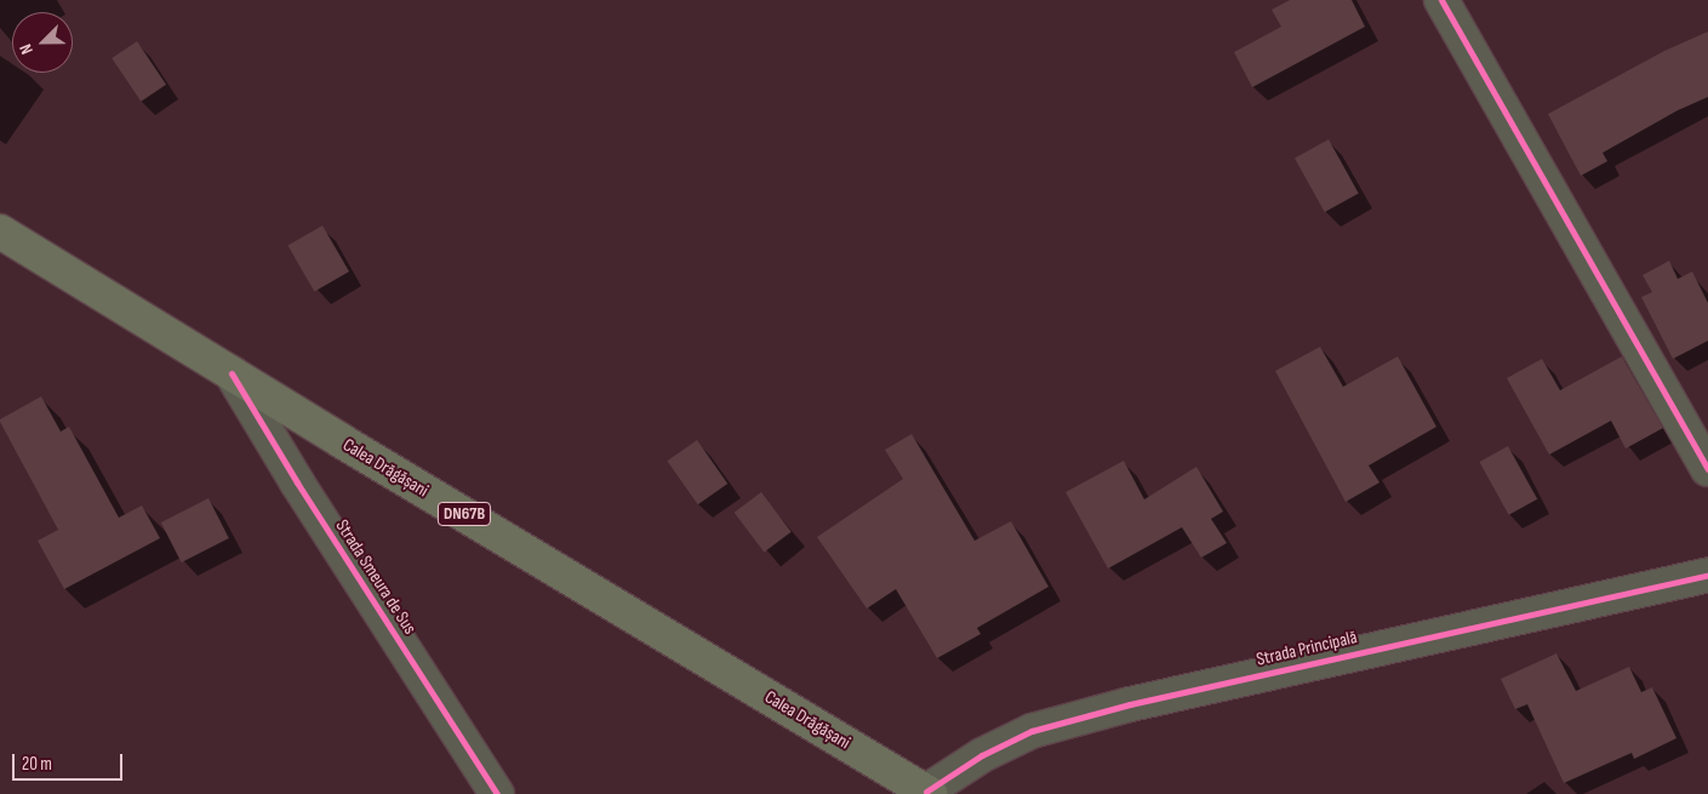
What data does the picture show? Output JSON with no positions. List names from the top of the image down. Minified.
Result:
{"streets":{"main road":["Calea Drăgășani","DN67B"],"street":["Strada Smeura de Sus","Strada Principală"]},"crossings":[["Calea Drăgășani","Strada Smeura de Sus"],["Calea Drăgășani","Strada Principală"]],"scale_bar":"20 m","north":"bottom left"}
